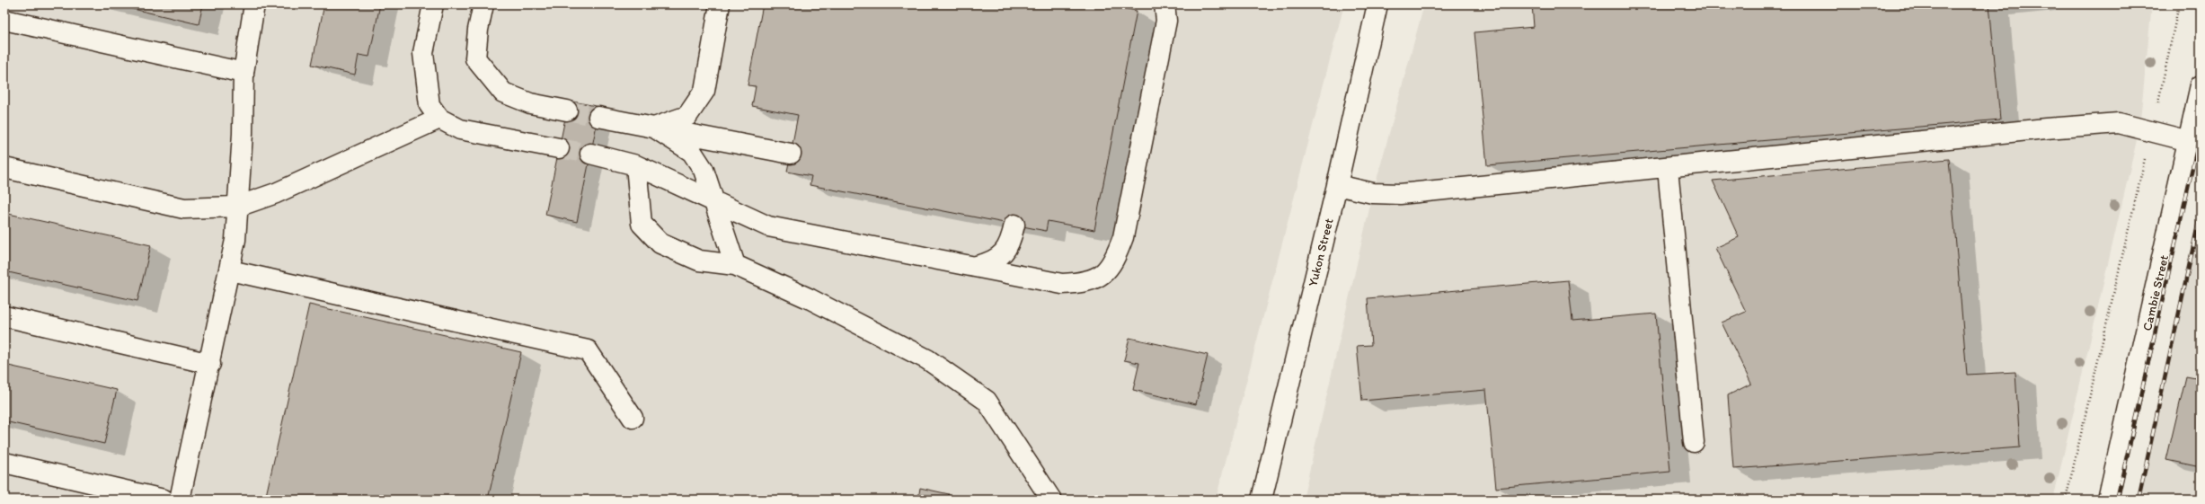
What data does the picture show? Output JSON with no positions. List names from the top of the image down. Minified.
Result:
{"streets":{"street":["Yukon Street","Cambie Street"]}}
